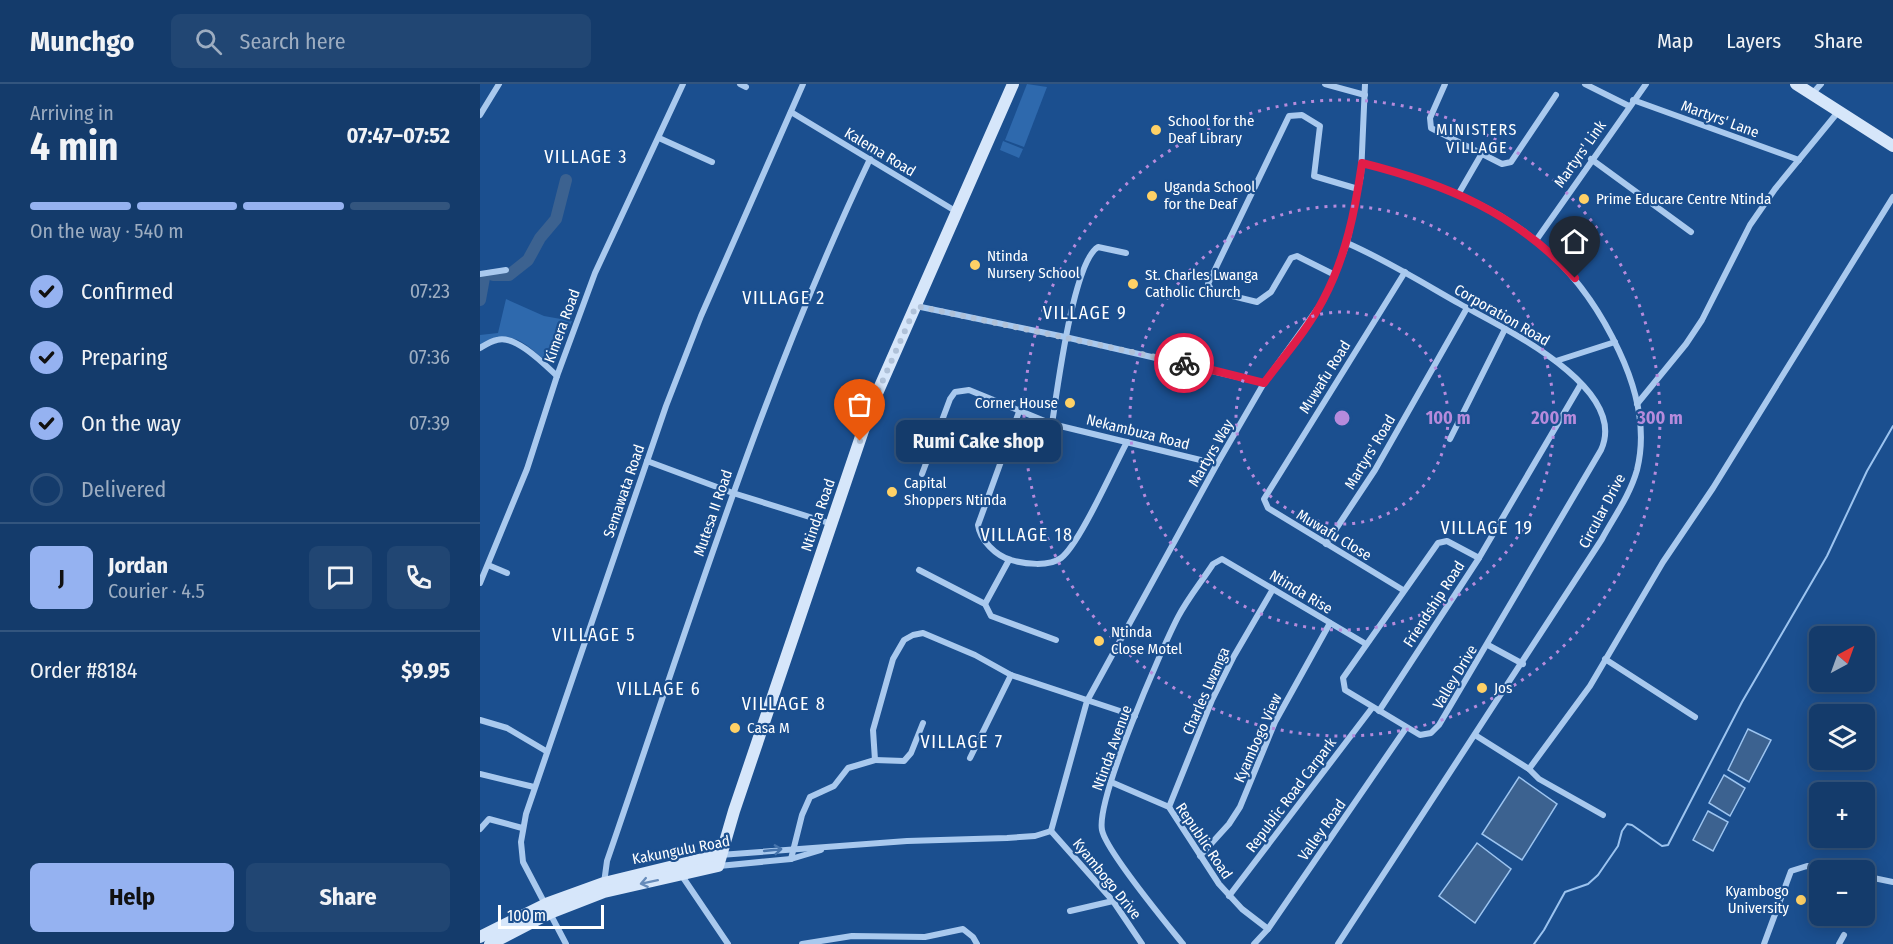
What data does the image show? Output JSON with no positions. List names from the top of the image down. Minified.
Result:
{"streets":{"main road":["Ntinda Road","Kakungulu Road"],"street":["Martyrs' Lane","Kalema Road","Martyrs' Link","Corporation Road","Kimera Road","Muwafu Road","Nekambuza Road","Martyrs' Road","Martyrs Way","Semawata Road","Circular Drive","Mutesa II Road","Muwafu Close","Ntinda Rise","Friendship Road","Valley Drive","Charles Lwanga","Kyambogo View","Ntinda Avenue","Republic Road Carpark","Valley Road","Republic Road","Kyambogo Drive"]},"crossings":[["Martyrs' Lane","Martyrs' Link"],["Kalema Road","Semawata Road"],["Kalema Road","Mutesa II Road"],["Kalema Road","Ntinda Road"],["Martyrs' Link","Circular Drive"],["Corporation Road","Muwafu Road"],["Corporation Road","Martyrs' Road"],["Corporation Road","Martyrs Way"],["Corporation Road","Friendship Road"],["Corporation Road","Valley Drive"],["Muwafu Road","Muwafu Close"],["Nekambuza Road","Martyrs Way"],["Martyrs' Road","Muwafu Close"],["Martyrs Way","Circular Drive"],["Martyrs Way","Kakungulu Road"],["Martyrs Way","Kyambogo Drive"],["Mutesa II Road","Kakungulu Road"],["Ntinda Road","Kakungulu Road"],["Muwafu Close","Valley Drive"],["Ntinda Rise","Valley Drive"],["Ntinda Rise","Charles Lwanga"],["Ntinda Rise","Kyambogo View"],["Ntinda Rise","Ntinda Avenue"],["Friendship Road","Valley Drive"],["Valley Drive","Republic Road Carpark"],["Valley Drive","Valley Road"],["Charles Lwanga","Republic Road"],["Kyambogo View","Republic Road"],["Ntinda Avenue","Republic Road"],["Republic Road Carpark","Republic Road"],["Valley Road","Republic Road"],["Kakungulu Road","Kyambogo Drive"]],"districts":["MINISTERS VILLAGE","VILLAGE 3","VILLAGE 2","VILLAGE 9","VILLAGE 19","VILLAGE 18","VILLAGE 5","VILLAGE 6","VILLAGE 8","VILLAGE 7"],"places":["School for the Deaf Library","Uganda School for the Deaf","Prime Educare Centre Ntinda","Ntinda Nursery School","St. Charles Lwanga Catholic Church","Corner House","Rumi Cake shop","Capital Shoppers Ntinda","Ntinda Close Motel","Jos","Casa M","Kyambogo University"],"scale_bar":"100 m","north":"top right","page":{"header":"Munchgo","search":"Search here","nav":["Map","Layers","Share"],"heading":["4 min","Arriving in","07:47–07:52"],"panel":["Jordan","Courier · 4.5","Order #8184","$9.95"],"bar":"On the way · 540 m","list":[["Confirmed","07:23"],["Preparing","07:36"],["On the way","07:39"],"Delivered"],"bubble":"Rumi Cake shop","round":"J","map_buttons":["+","−"],"buttons":["Help","Share"],"scale":"100 m"},"rings":["100 m","200 m","300 m"]}
